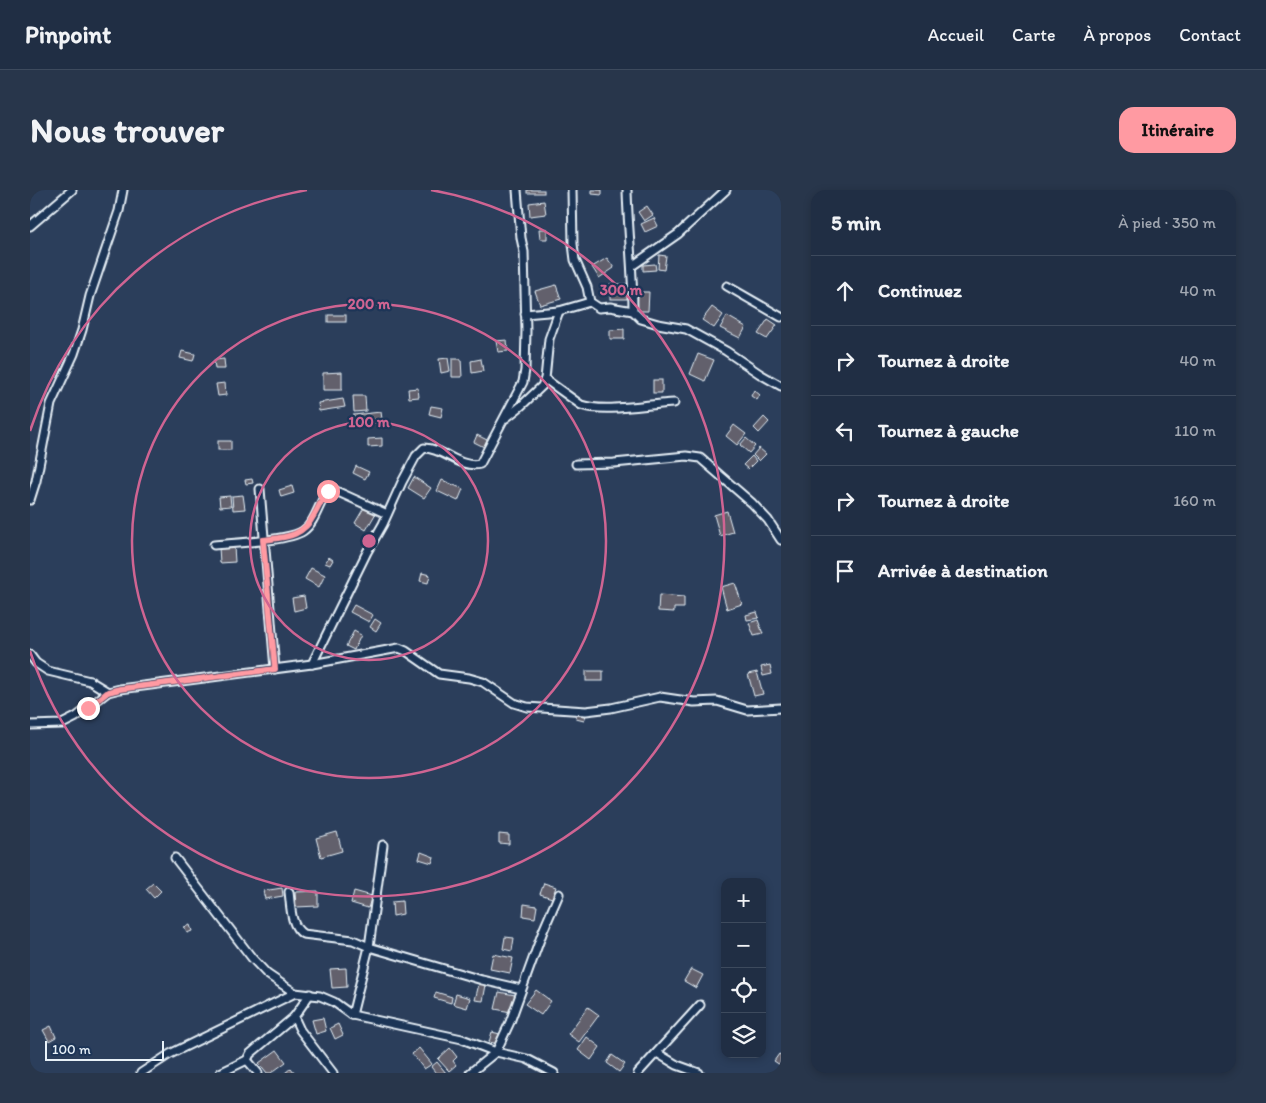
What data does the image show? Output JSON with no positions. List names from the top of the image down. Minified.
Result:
{"scale_bar":"100 m","page":{"header":"Pinpoint","nav":["Accueil","Carte","À propos","Contact"],"buttons":"Itinéraire","title":"Nous trouver","heading":["5 min","À pied · 350 m"],"list":[["Continuez","40 m"],["Tournez à droite","40 m"],["Tournez à gauche","110 m"],["Tournez à droite","160 m"],"Arrivée à destination"],"map_buttons":["+","−"],"scale":"100 m"},"rings":["300 m","200 m","100 m"]}
